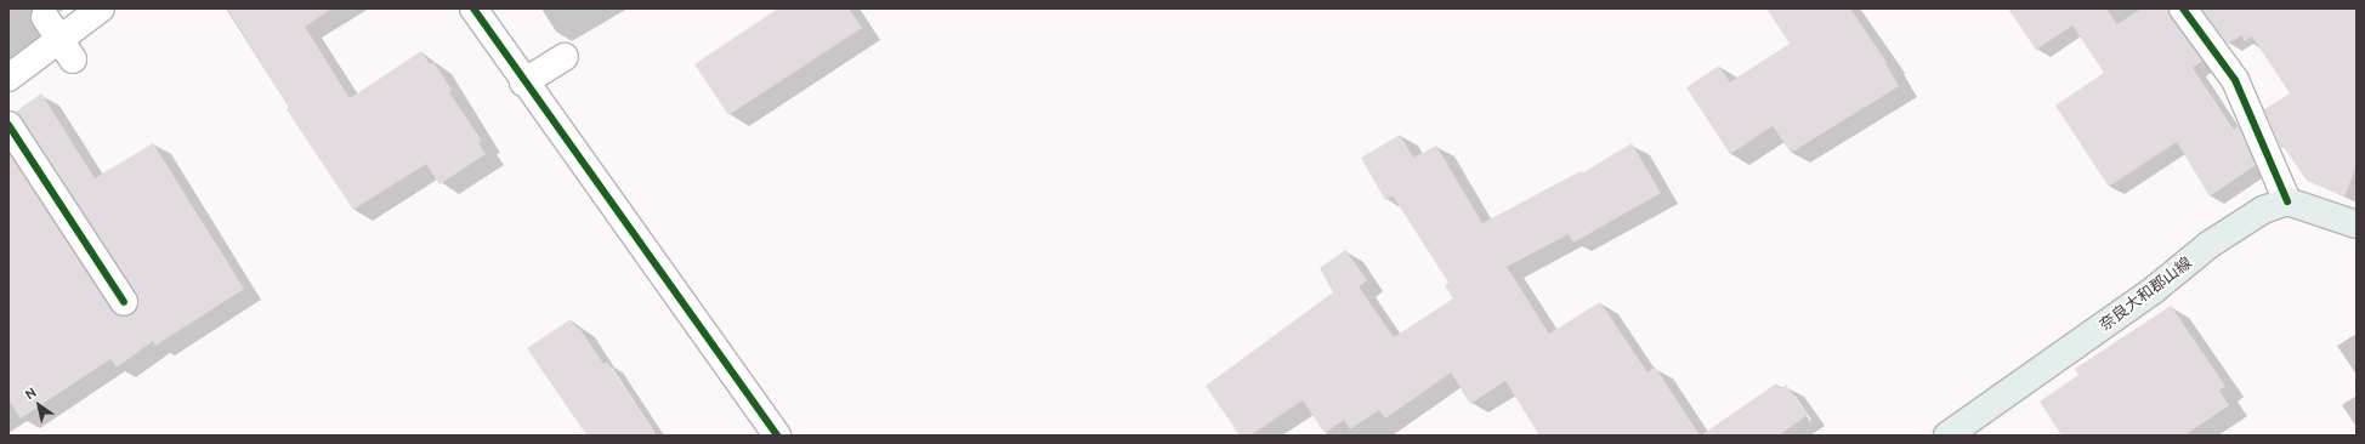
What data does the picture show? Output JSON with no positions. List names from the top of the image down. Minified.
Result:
{"streets":{"main road":["奈良大和郡山線"]},"north":"top left"}
